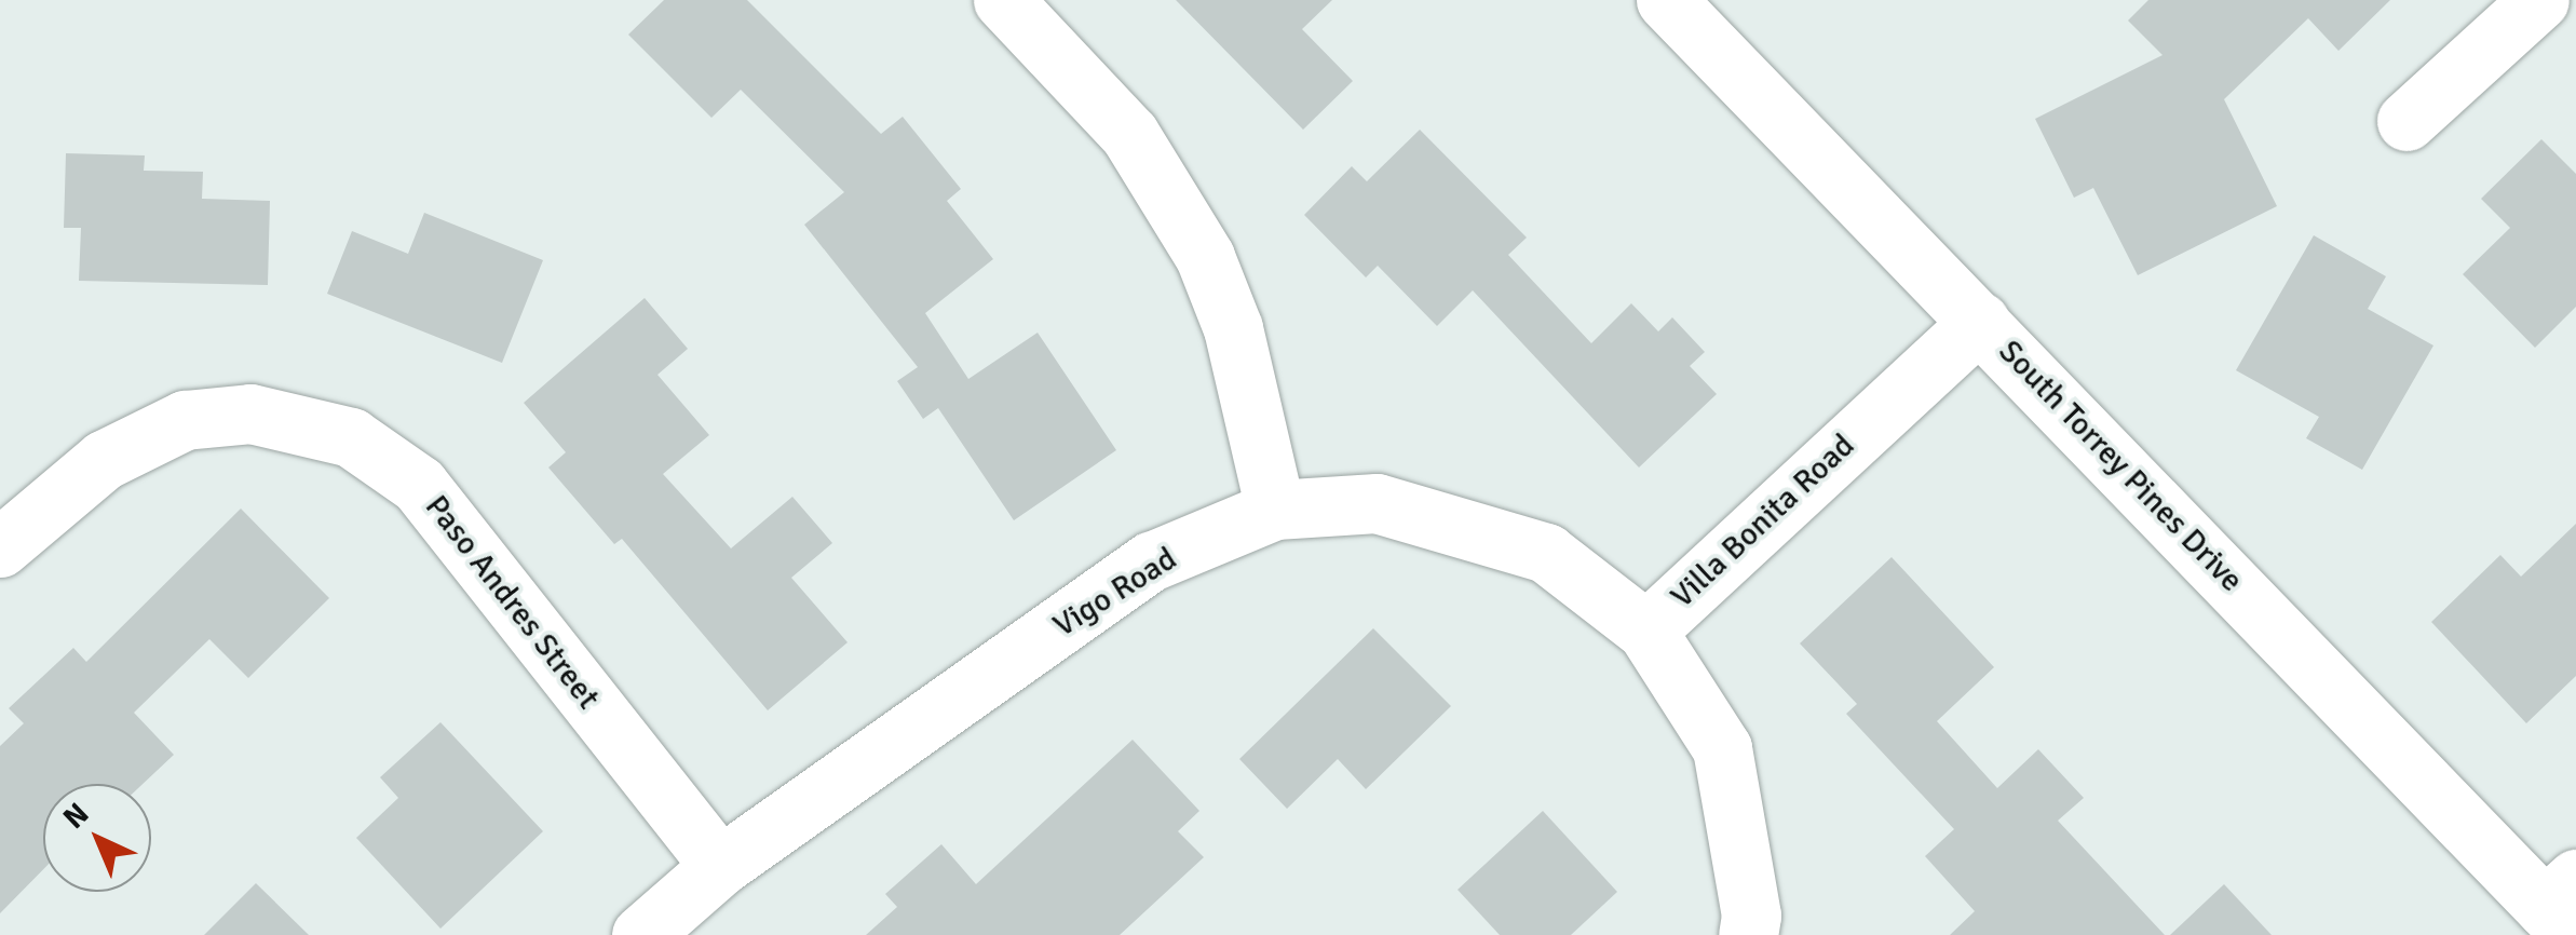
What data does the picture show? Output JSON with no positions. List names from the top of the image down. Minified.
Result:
{"streets":{"street":["South Torrey Pines Drive","Villa Bonita Road","Vigo Road","Paso Andres Street"]},"crossings":[["South Torrey Pines Drive","Villa Bonita Road"],["Villa Bonita Road","Vigo Road"],["Vigo Road","Paso Andres Street"]],"north":"top left"}
